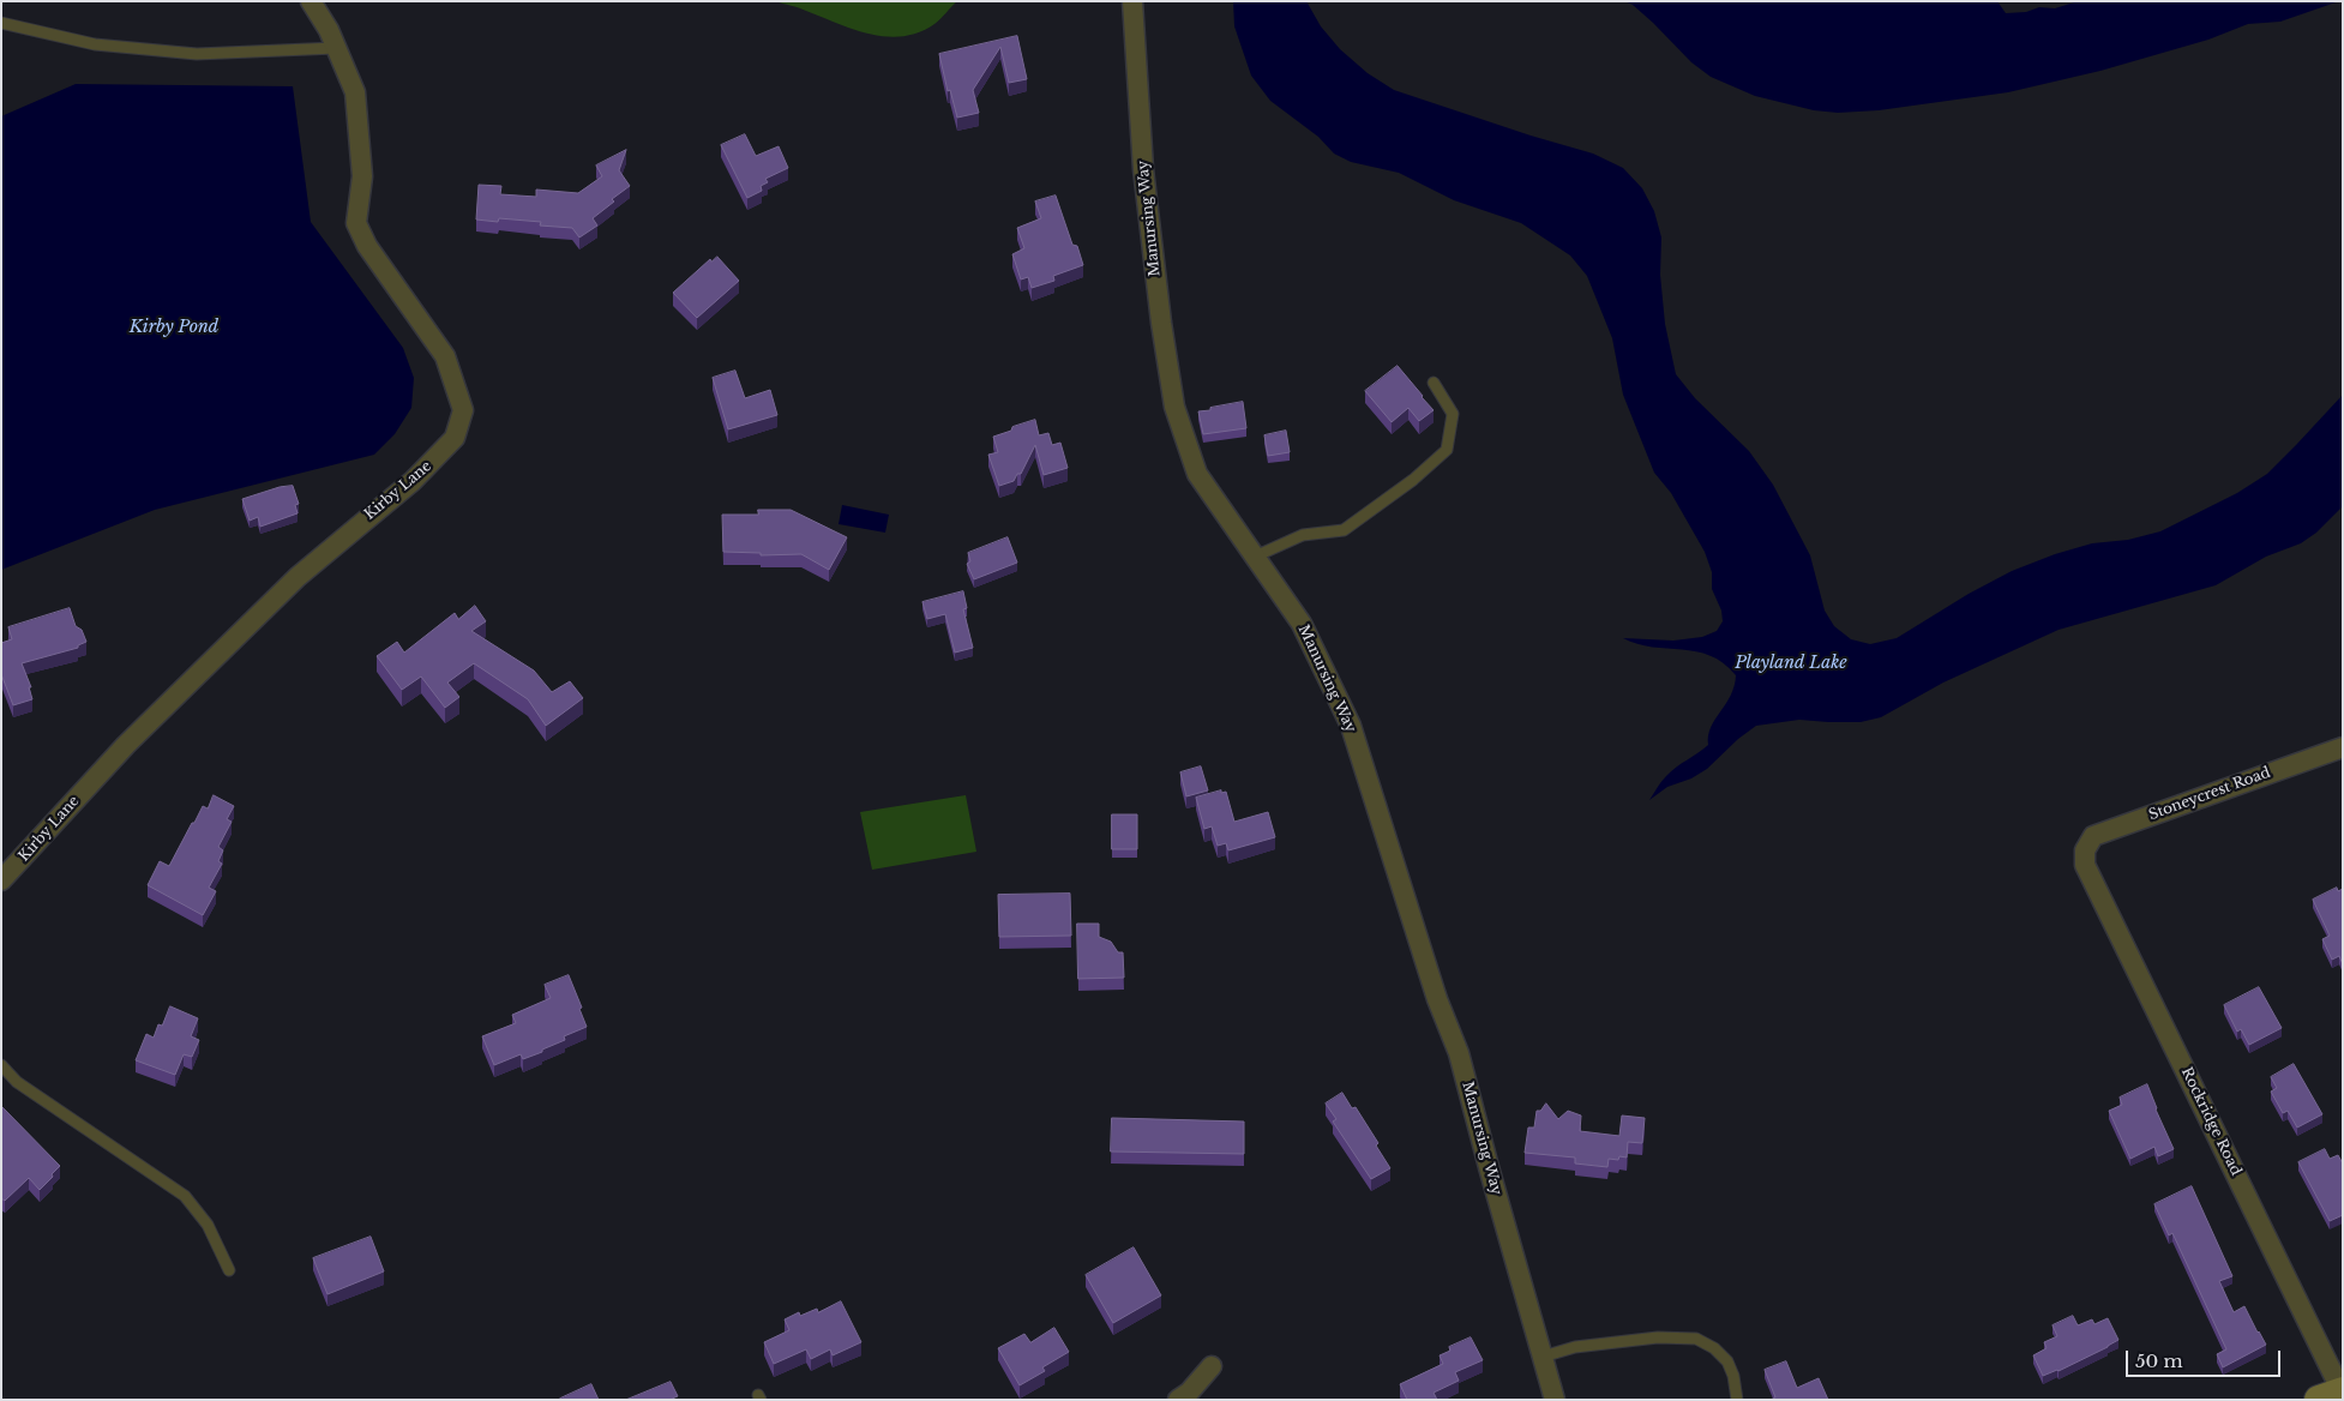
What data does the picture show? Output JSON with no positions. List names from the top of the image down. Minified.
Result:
{"streets":{"street":["Manursing Way","Kirby Lane","Stoneycrest Road","Rockridge Road"]},"crossings":[["Stoneycrest Road","Rockridge Road"]],"water":["Kirby Pond","Playland Lake"],"scale_bar":"50 m"}
